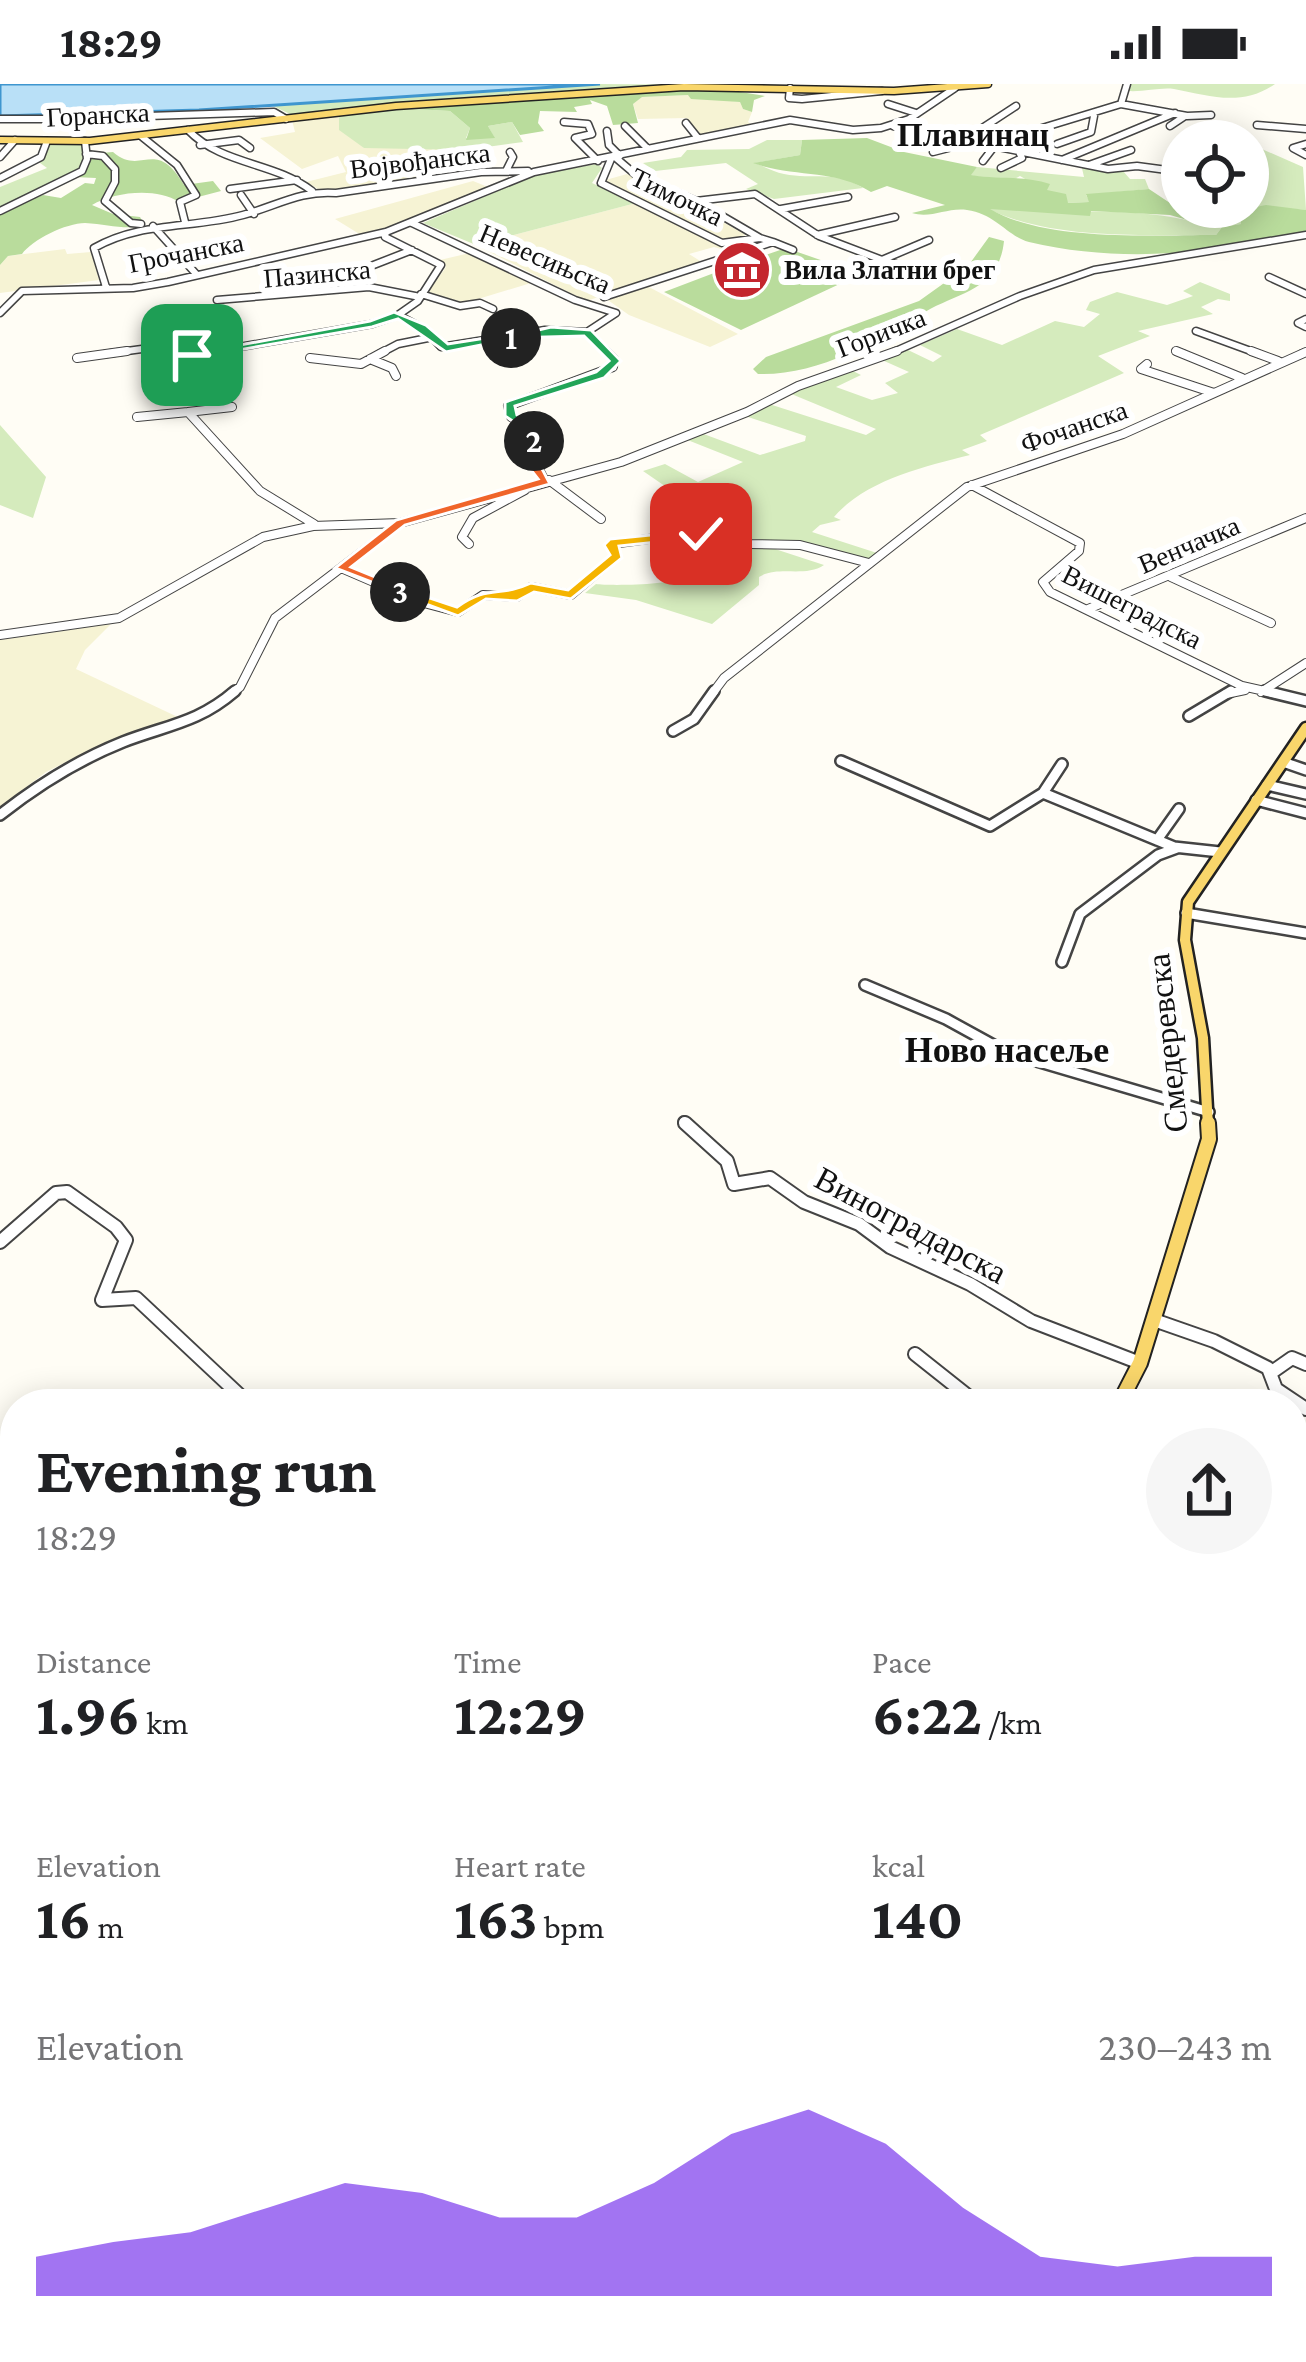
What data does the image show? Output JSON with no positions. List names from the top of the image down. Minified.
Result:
{"streets":{"main road":["Горанска","Смедеревска"],"street":["Војвођанска","Тимочка","Грочанска","Невесињска","Пазинска","Горичка","Фочанска","Венчачка","Вишеградска","Виноградарска"]},"crossings":[["Војвођанска","Грочанска"],["Грочанска","Невесињска"],["Невесињска","Горичка"],["Фочанска","Вишеградска"],["Венчачка","Вишеградска"],["Смедеревска","Виноградарска"]],"districts":["Плавинац","Ново насеље"],"places":{"museum":["Вила Златни брег"]},"page":{"status":"18:29","pins":["1","2","3"],"heading":["Evening run","18:29"],"stats":[["Distance","1.96 km"],["Time","12:29"],["Pace","6:22 /km"],["Elevation","16 m"],["Heart rate","163 bpm"],["kcal","140"]],"chart":["Elevation","230–243 m"]}}
